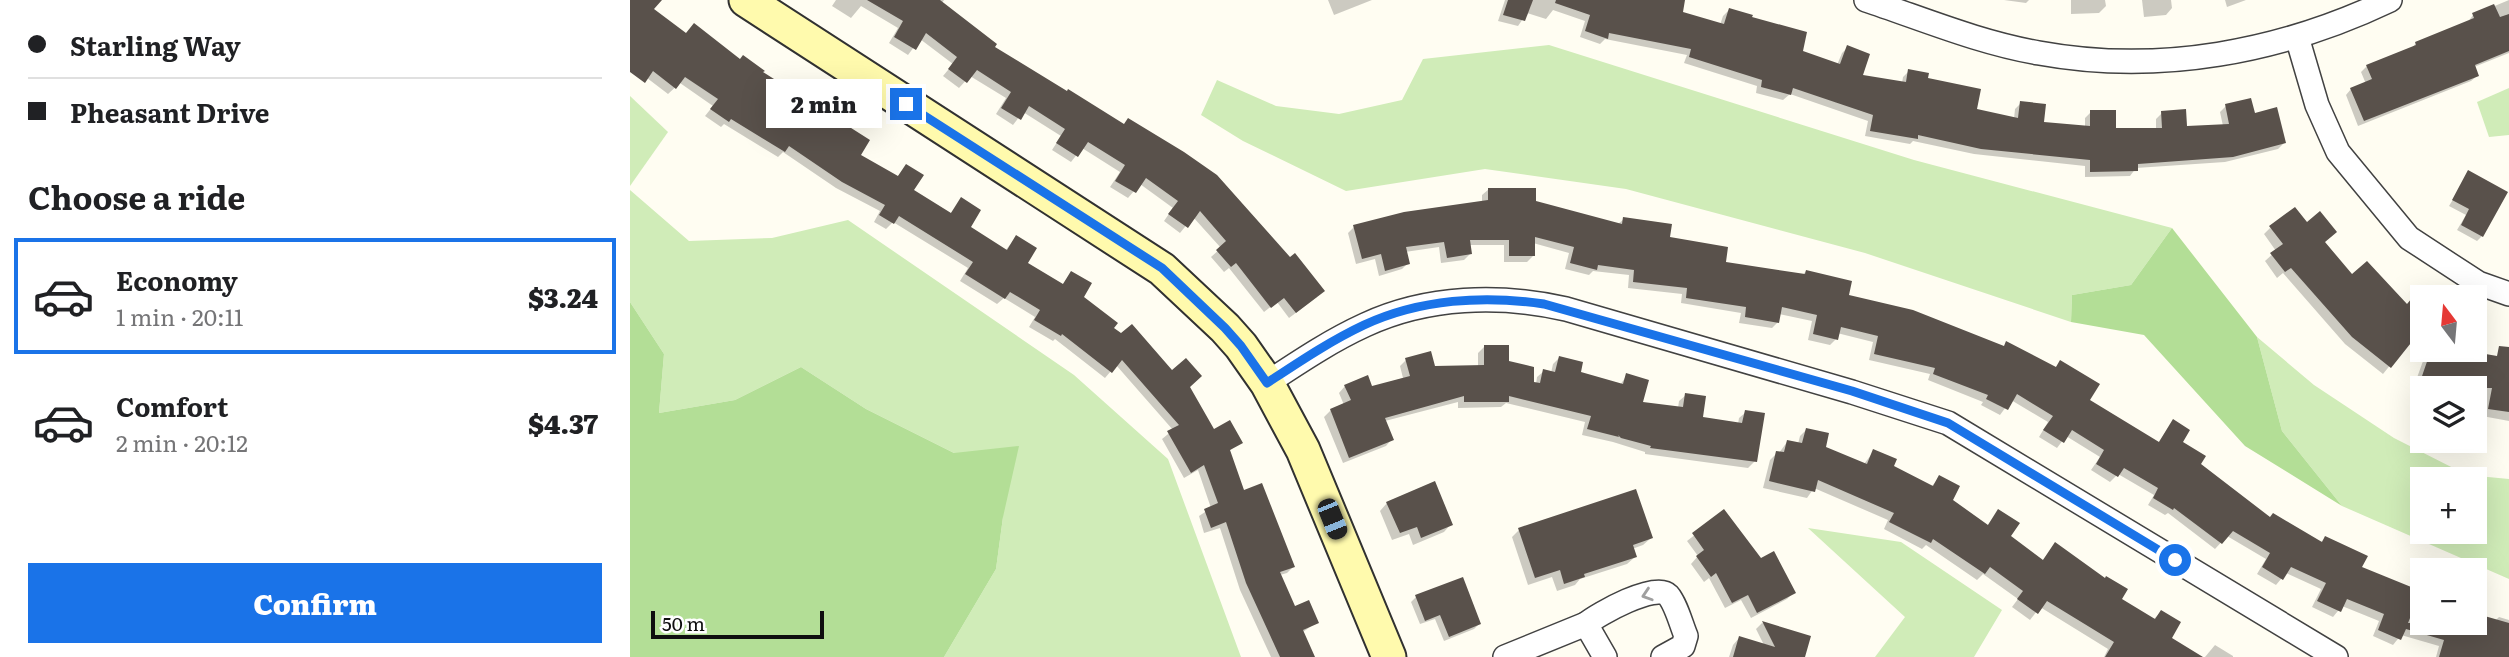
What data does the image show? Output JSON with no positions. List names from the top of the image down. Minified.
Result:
{"scale_bar":"50 m","north":"top","page":{"banner":["Starling Way","Pheasant Drive"],"bubble":"2 min","heading":"Choose a ride","list":[{"name":"Economy","note":"1 min · 20:11","value":"$3.24"},{"name":"Comfort","note":"2 min · 20:12","value":"$4.37"}],"map_buttons":["+","−"],"buttons":"Confirm","scale":"50 m"}}
